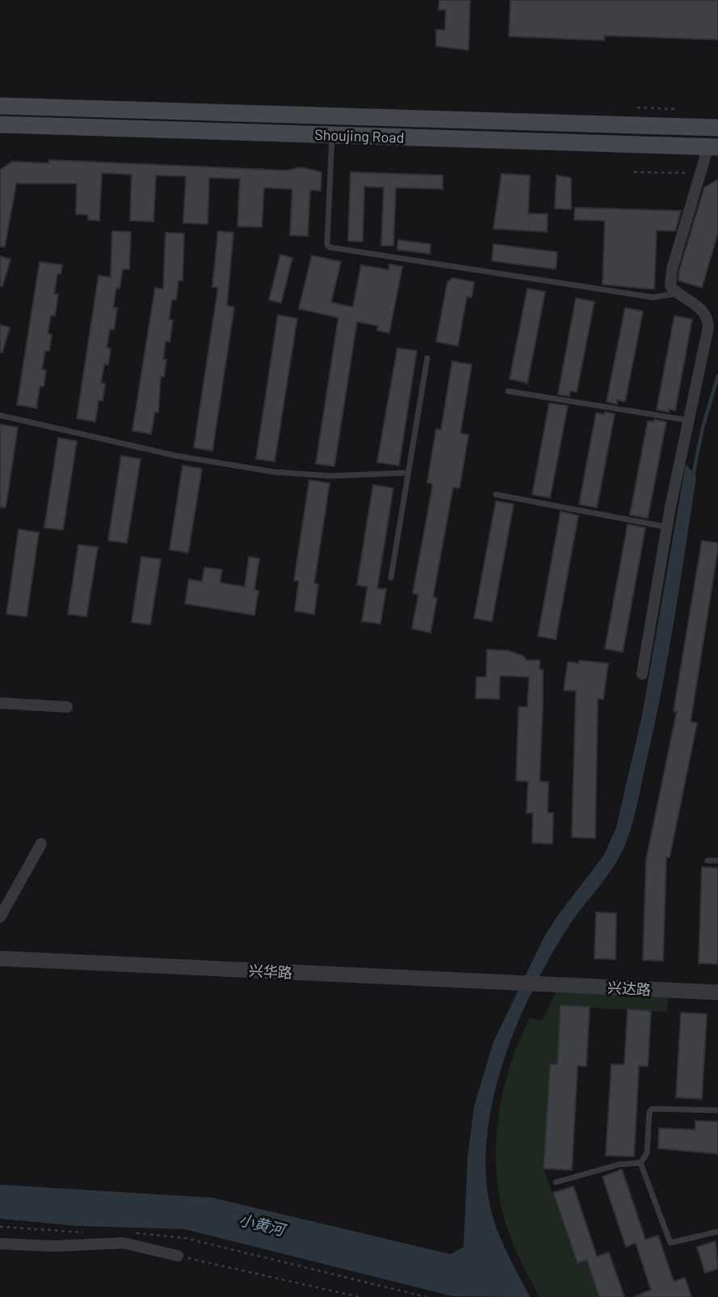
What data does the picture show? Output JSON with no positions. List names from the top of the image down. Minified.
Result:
{"streets":{"main road":["Shoujing Road"],"street":["兴华路","兴达路"]},"crossings":[["兴华路","兴达路"]],"water":["小黄河"]}
